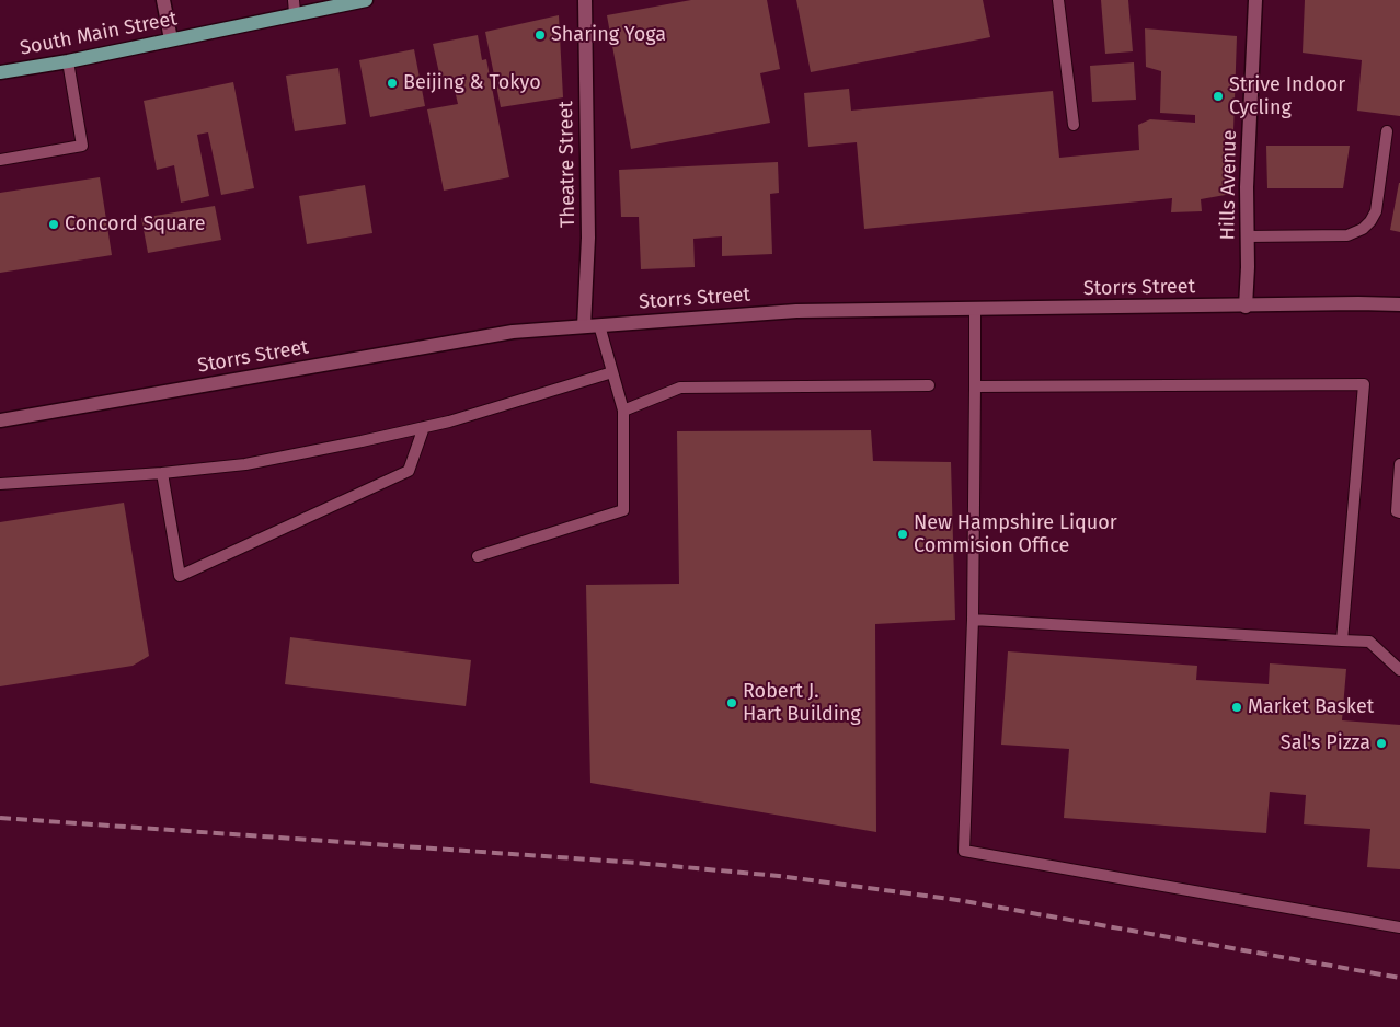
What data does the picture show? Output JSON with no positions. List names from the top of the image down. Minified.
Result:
{"streets":{"main road":["South Main Street"],"street":["Theatre Street","Hills Avenue","Storrs Street"]},"crossings":[["Theatre Street","Storrs Street"],["Hills Avenue","Storrs Street"]],"places":["Sharing Yoga","Beijing & Tokyo","Strive Indoor Cycling","Concord Square","New Hampshire Liquor Commision Office","Robert J. Hart Building","Market Basket","Sal's Pizza"]}
